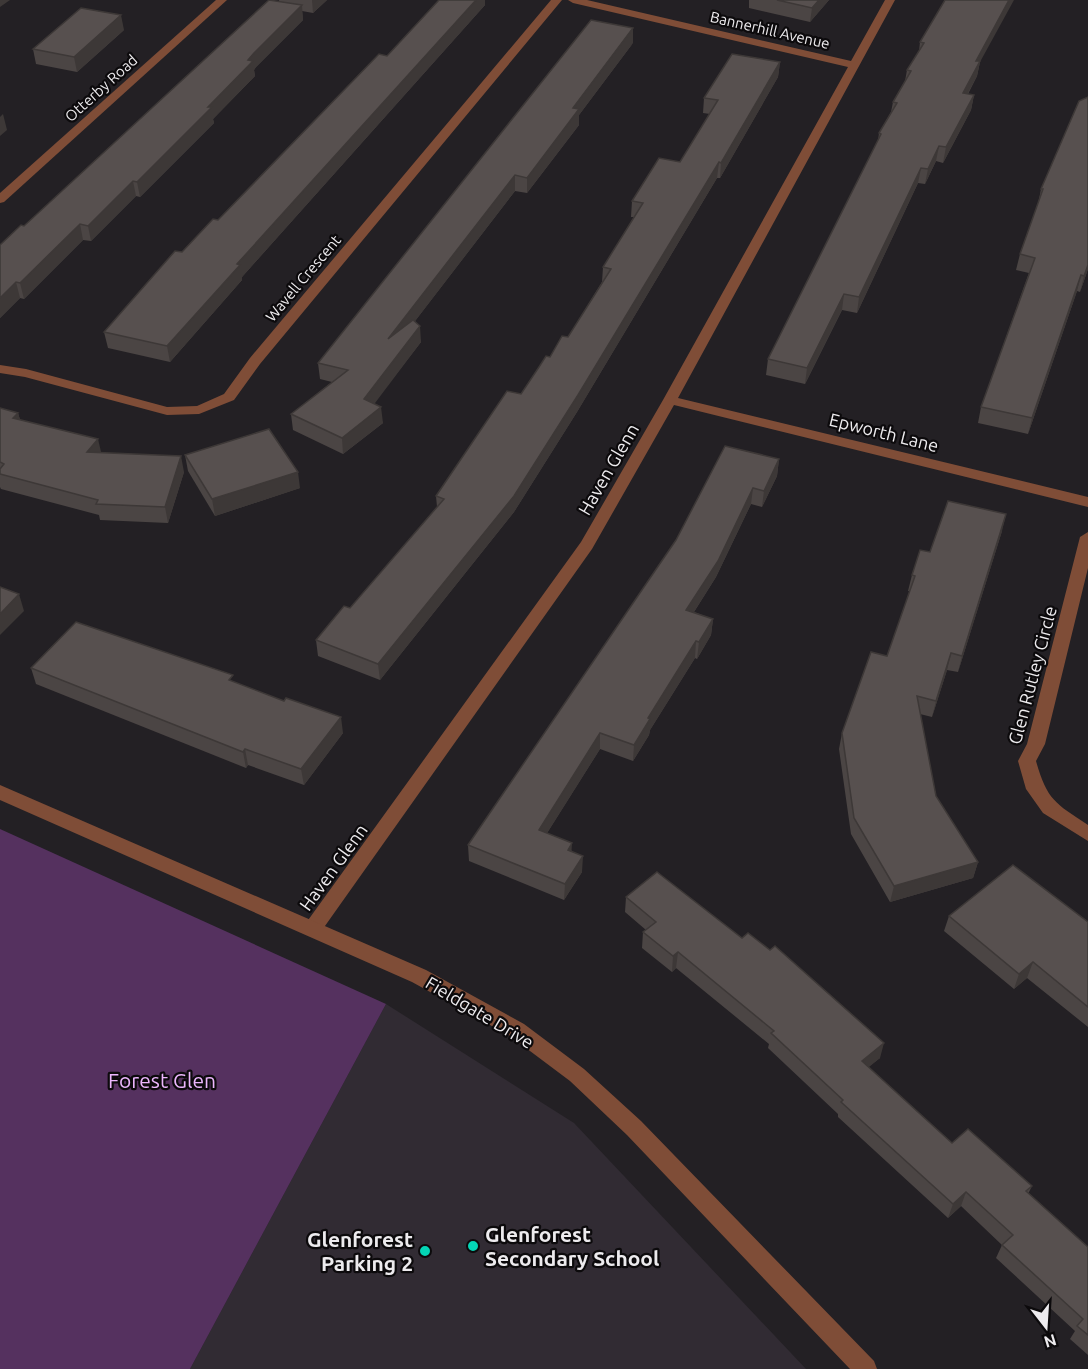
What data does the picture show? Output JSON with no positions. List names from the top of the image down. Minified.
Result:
{"streets":{"street":["Bannerhill Avenue","Otterby Road","Wavell Crescent","Epworth Lane","Haven Glenn","Glen Rutley Circle","Fieldgate Drive"]},"crossings":[["Bannerhill Avenue","Haven Glenn"],["Epworth Lane","Haven Glenn"],["Haven Glenn","Fieldgate Drive"]],"parks":["Forest Glen"],"places":["Glenforest Secondary School","Glenforest Parking 2"],"north":"bottom"}
